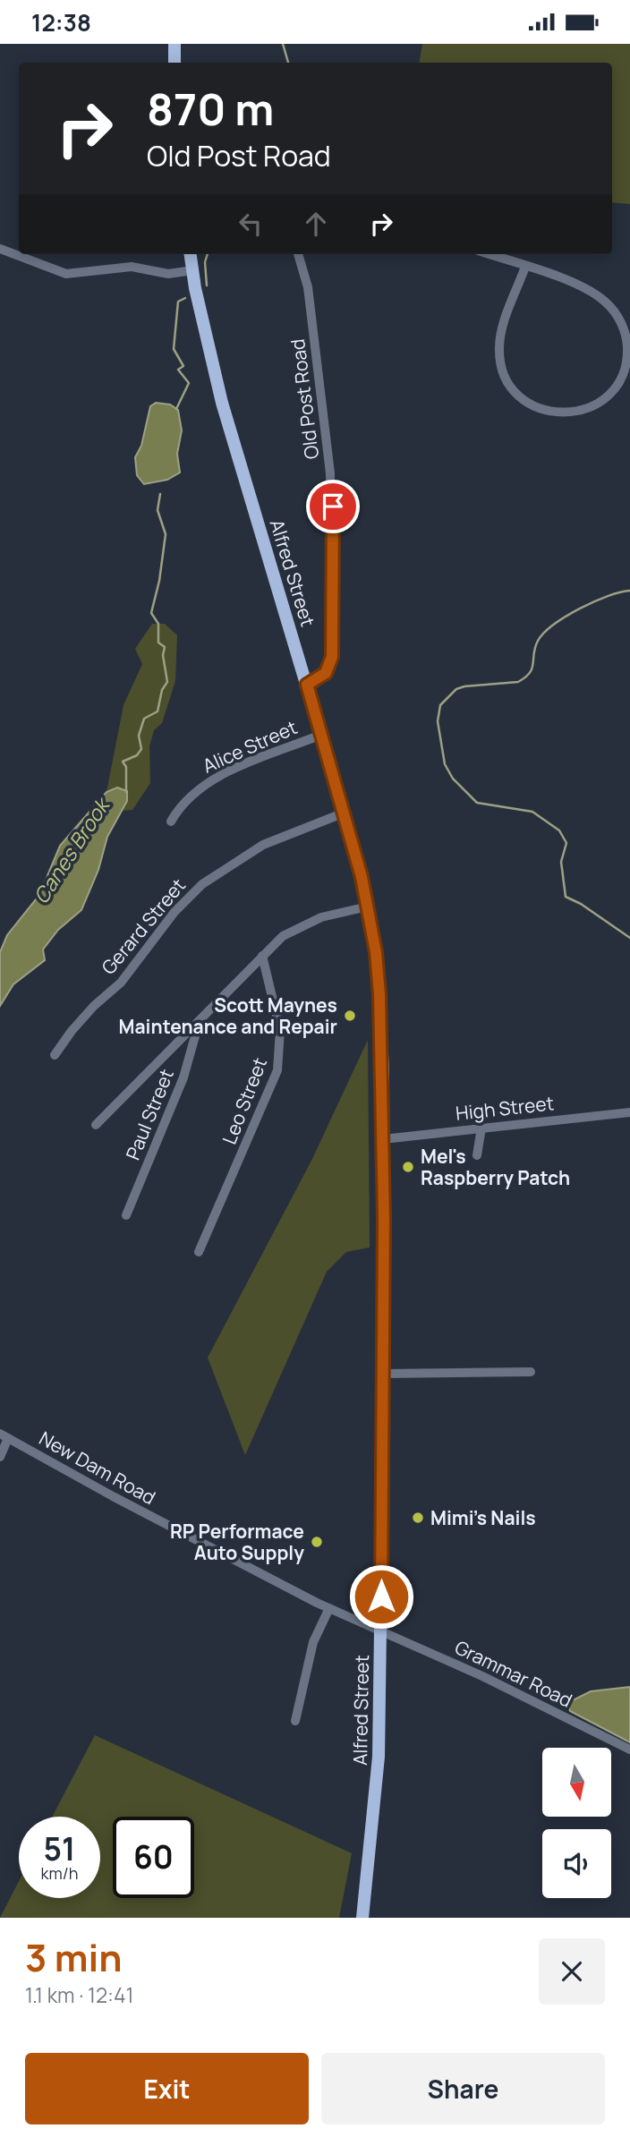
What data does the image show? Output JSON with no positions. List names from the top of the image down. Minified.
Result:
{"streets":{"main road":["Alfred Street"],"street":["Old Post Road","Alice Street","Gerard Street","Leo Street","High Street","Paul Street","New Dam Road","Grammar Road"]},"crossings":[["Old Post Road","Alfred Street"],["Alfred Street","Alice Street"],["Alfred Street","Gerard Street"],["Alfred Street","High Street"],["Alfred Street","New Dam Road"],["Alfred Street","Grammar Road"],["New Dam Road","Grammar Road"]],"water":["Canes Brook"],"places":["Scott Maynes Maintenance and Repair","Mel's Raspberry Patch","Mimi's Nails","RP Performace Auto Supply"],"north":"bottom","page":{"status":"12:38","turn":["870 m","Old Post Road"],"speed":"51 km/h","limit":"60","heading":["3 min","1.1 km · 12:41"],"buttons":["Exit","Share"]}}
